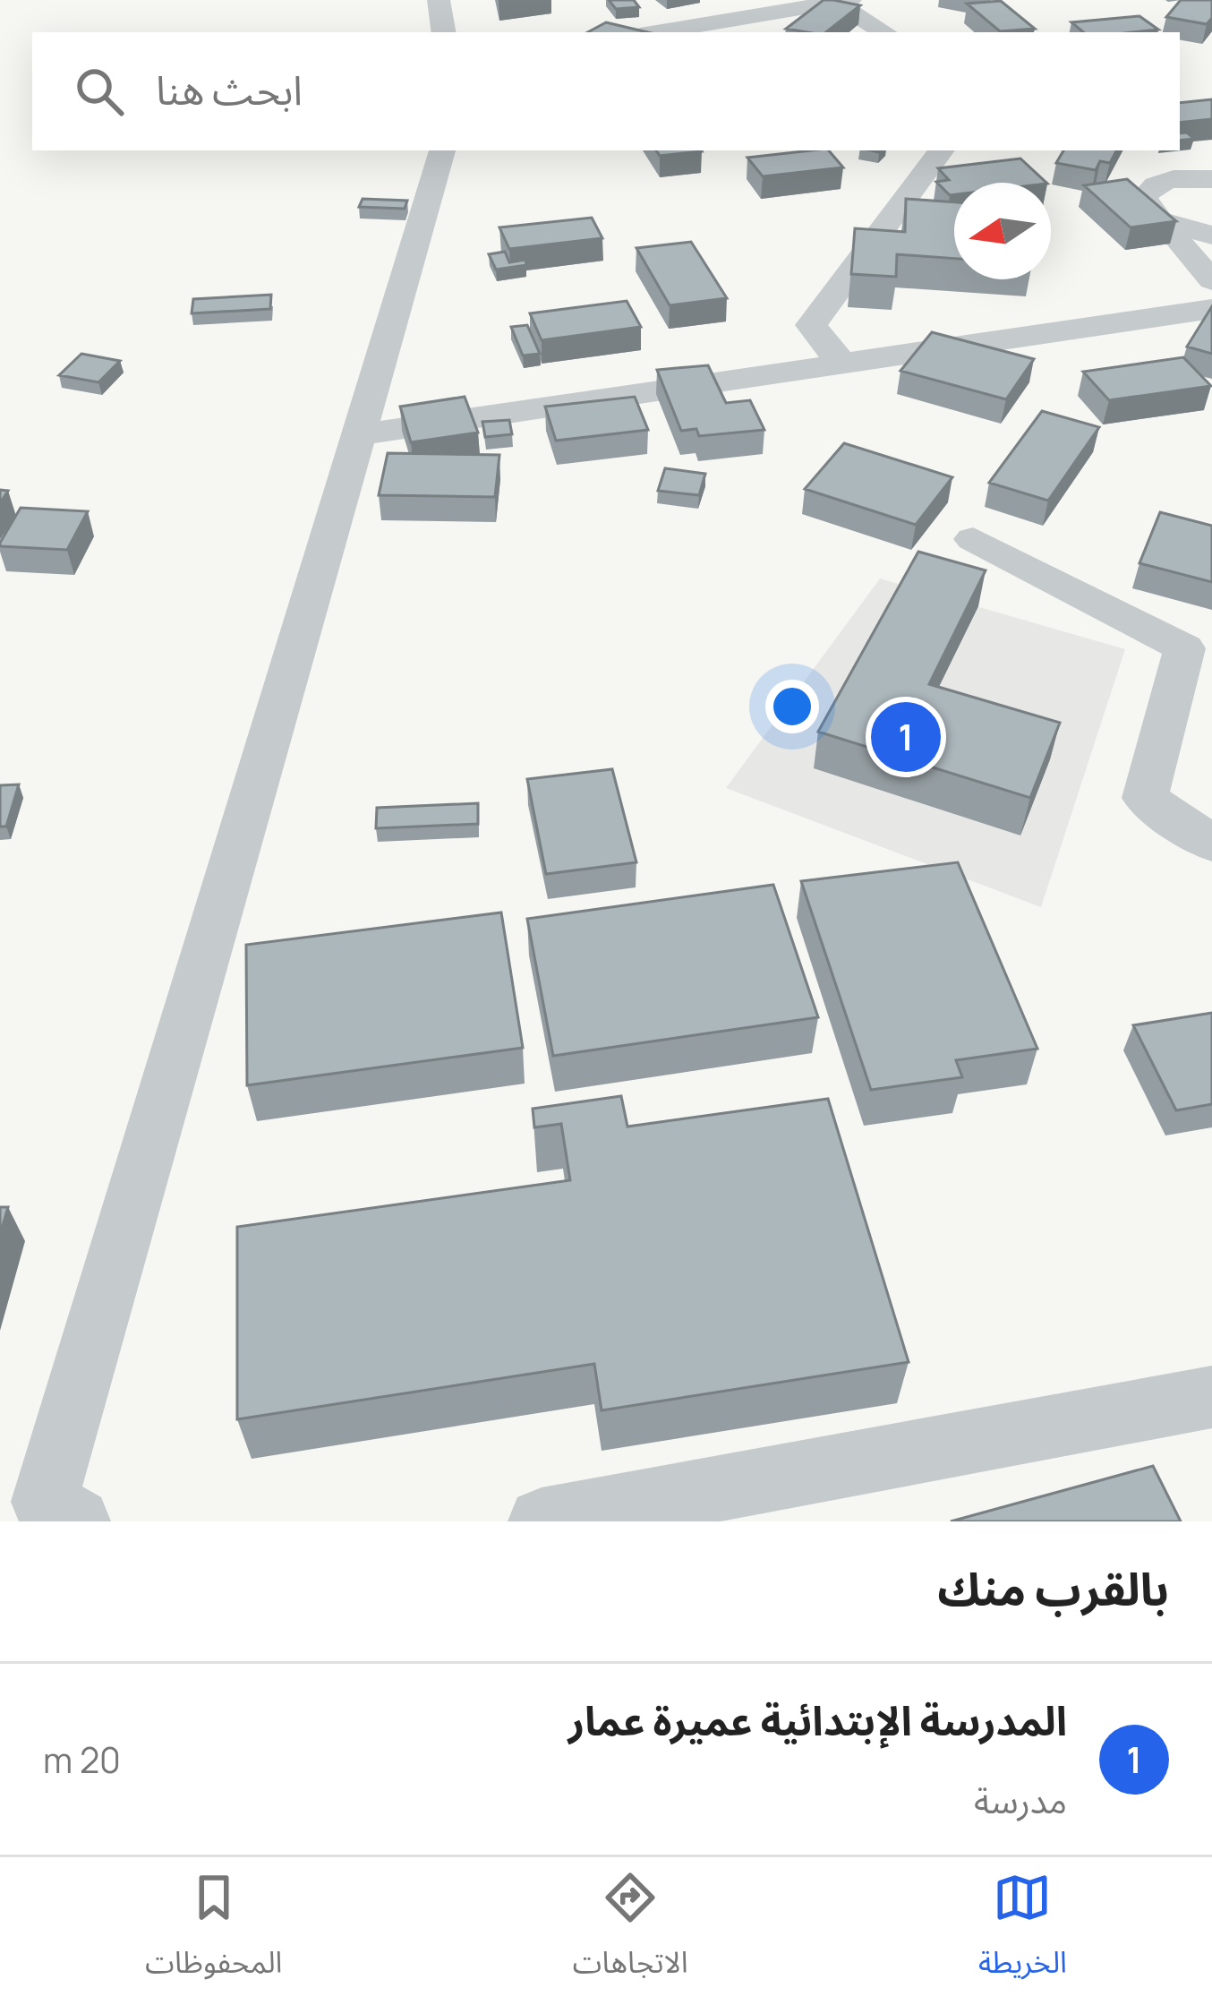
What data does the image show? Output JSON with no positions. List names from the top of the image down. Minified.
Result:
{"north":"left","page":{"search":"ابحث هنا","pins":"1","heading":"بالقرب منك","list":[{"mark":"1","name":"المدرسة الإبتدائية عميرة عمار","note":"مدرسة","value":"20 m"}],"nav":["الخريطة","الاتجاهات","المحفوظات"]}}
